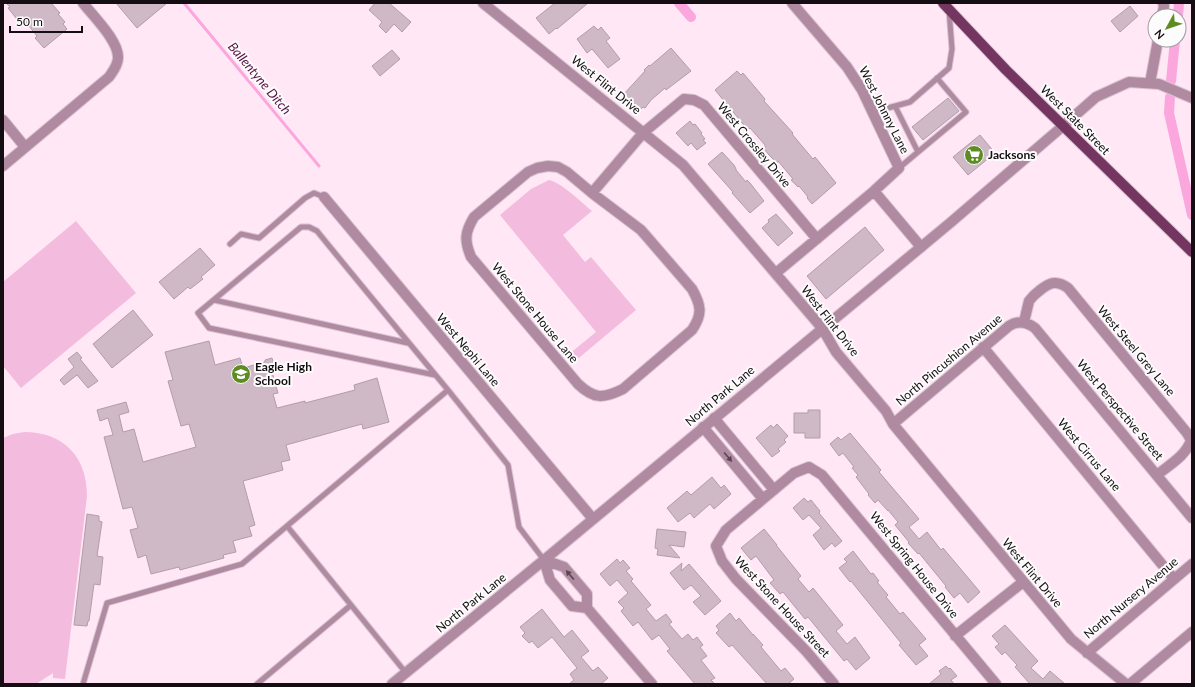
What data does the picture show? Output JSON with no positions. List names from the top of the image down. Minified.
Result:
{"streets":{"main road":["West State Street"],"street":["West Flint Drive","West Johnny Lane","West Crossley Drive","West Stone House Lane","West Nephi Lane","West Steel Grey Lane","North Pincushion Avenue","North Park Lane","West Perspective Street","West Cirrus Lane","West Spring House Drive","North Nursery Avenue","West Stone House Street"]},"crossings":[["West Flint Drive","West Johnny Lane"],["West Flint Drive","West Crossley Drive"],["West Flint Drive","North Pincushion Avenue"],["West Flint Drive","North Park Lane"],["West Flint Drive","North Nursery Avenue"],["West Johnny Lane","West Crossley Drive"],["West State Street","North Park Lane"],["West Nephi Lane","North Park Lane"],["West Steel Grey Lane","North Pincushion Avenue"],["West Steel Grey Lane","West Perspective Street"],["North Pincushion Avenue","West Perspective Street"],["North Pincushion Avenue","West Cirrus Lane"],["West Cirrus Lane","North Nursery Avenue"]],"water":["Ballentyne Ditch"],"places":{"supermarket":["Jacksons"],"school or university":["Eagle High School"]},"scale_bar":"50 m","north":"bottom left"}
